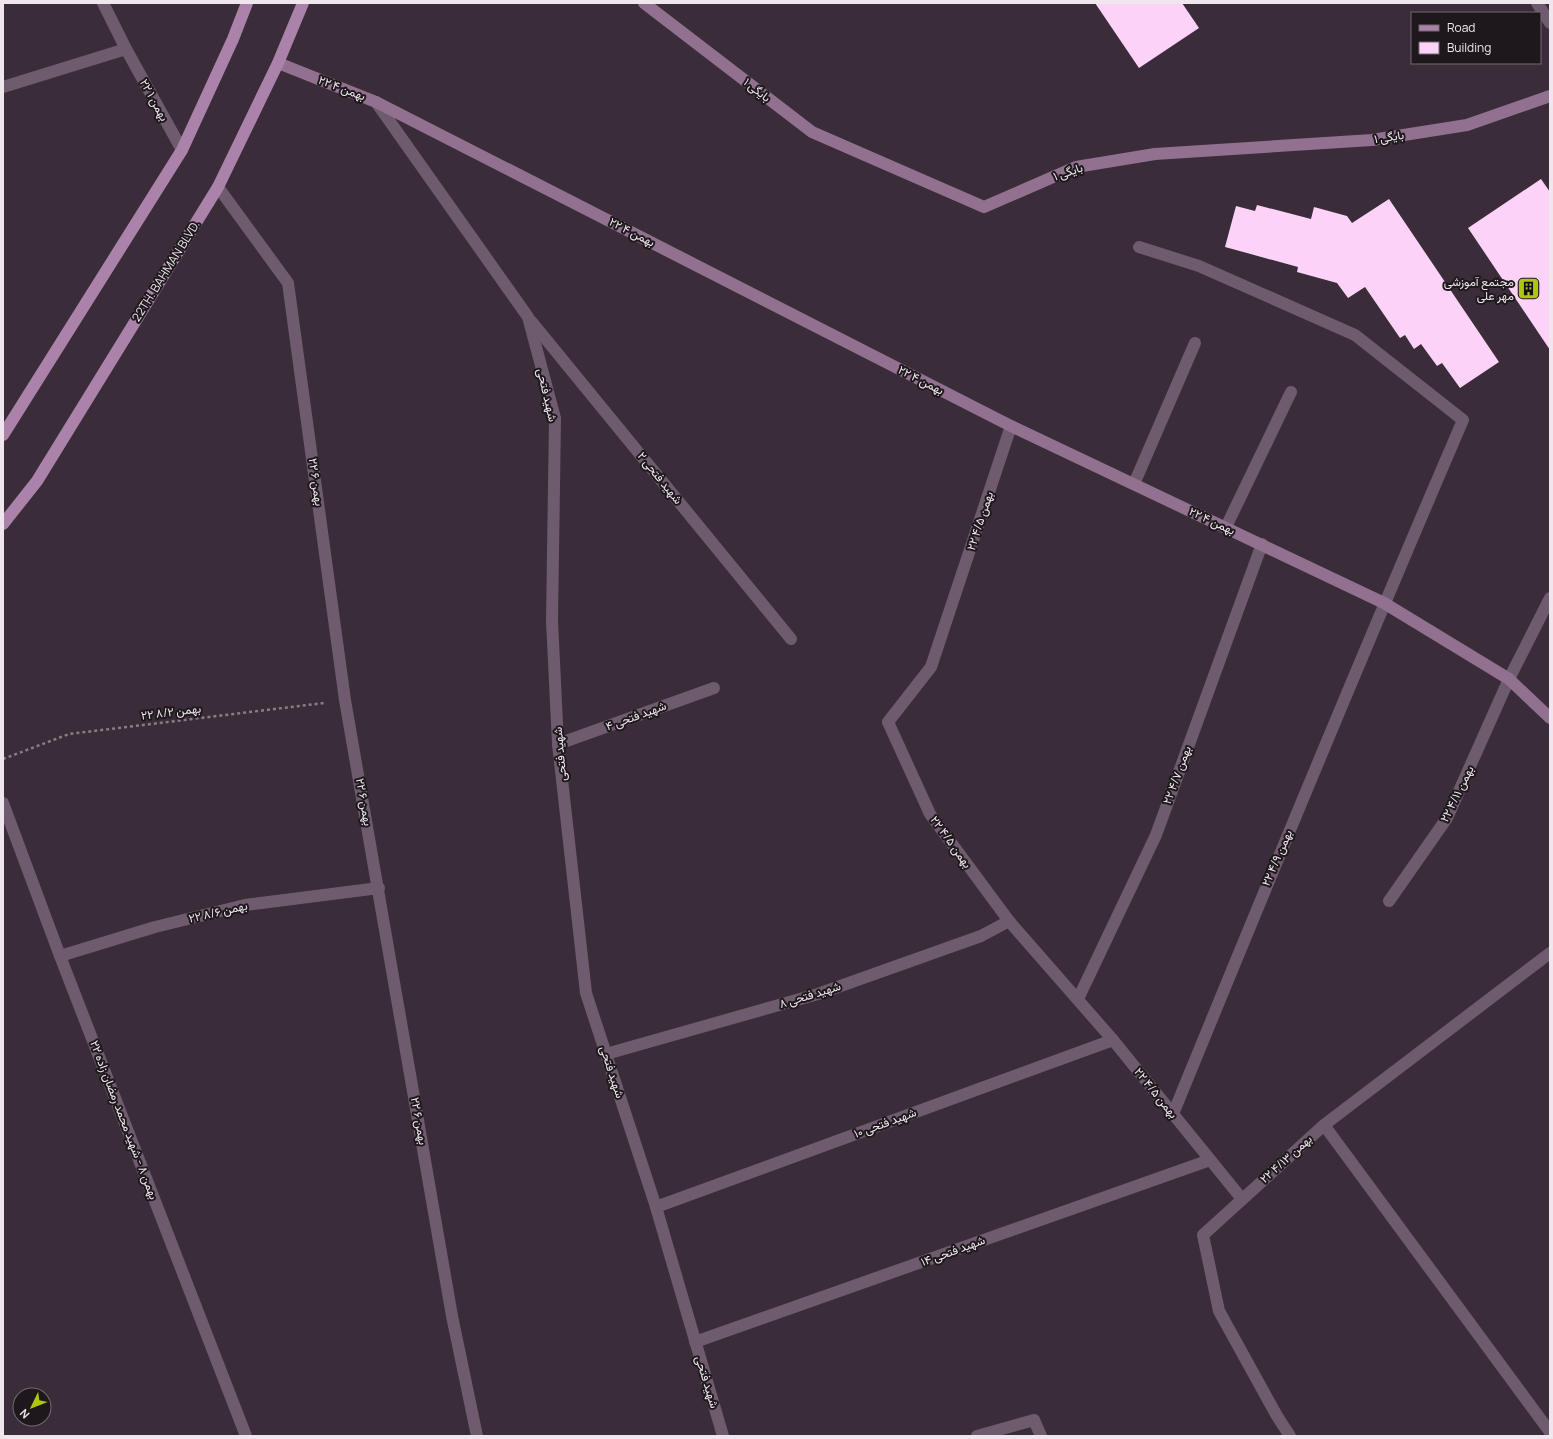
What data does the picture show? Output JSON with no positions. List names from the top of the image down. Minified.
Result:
{"streets":{"main road":["22TH. BAHMAN BLVD."],"street":["۲۲ بهمن ۴","بایگی ۱","۲۲ بهمن ١","شهید فتحی","شهید فتحی ۲","۲۲ بهمن ۶","۲۲ بهمن ۴/۵","شهید فتحی ۴","۲۲ بهمن ۴/۷","۲۲ بهمن ۴/۱۱","۲۲ بهمن ۴/۹","۲۲ بهمن ۸/۶","شهید فتحی ۸","۲۲ بهمن ۸ - شهید محمد رمضان زاده","شهید فتحی ۱۰","۲۲ بهمن ۴/۱۳","شهید فتحی ۱۴"],"path":["۲۲ بهمن ۸/۲"]},"crossings":[["۲۲ بهمن ۴","22TH. BAHMAN BLVD."],["۲۲ بهمن ۴","شهید فتحی"],["۲۲ بهمن ۴","۲۲ بهمن ۴/۵"],["۲۲ بهمن ۴","۲۲ بهمن ۴/۷"],["۲۲ بهمن ۴","۲۲ بهمن ۴/۱۱"],["۲۲ بهمن ۴","۲۲ بهمن ۴/۹"],["22TH. BAHMAN BLVD.","۲۲ بهمن ۶"],["شهید فتحی","شهید فتحی ۲"],["شهید فتحی","شهید فتحی ۴"],["شهید فتحی","شهید فتحی ۸"],["شهید فتحی","شهید فتحی ۱۰"],["شهید فتحی","شهید فتحی ۱۴"],["۲۲ بهمن ۶","۲۲ بهمن ۸/۲"],["۲۲ بهمن ۶","۲۲ بهمن ۸/۶"],["۲۲ بهمن ۴/۵","۲۲ بهمن ۴/۷"],["۲۲ بهمن ۴/۵","۲۲ بهمن ۴/۹"],["۲۲ بهمن ۴/۵","شهید فتحی ۸"],["۲۲ بهمن ۴/۵","شهید فتحی ۱۰"],["۲۲ بهمن ۴/۵","۲۲ بهمن ۴/۱۳"],["۲۲ بهمن ۴/۵","شهید فتحی ۱۴"],["۲۲ بهمن ۸/۶","۲۲ بهمن ۸ - شهید محمد رمضان زاده"]],"places":{"building":["مجتمع آموزشی مهر علی"]},"legend":["Road","Building"],"north":"bottom left"}
